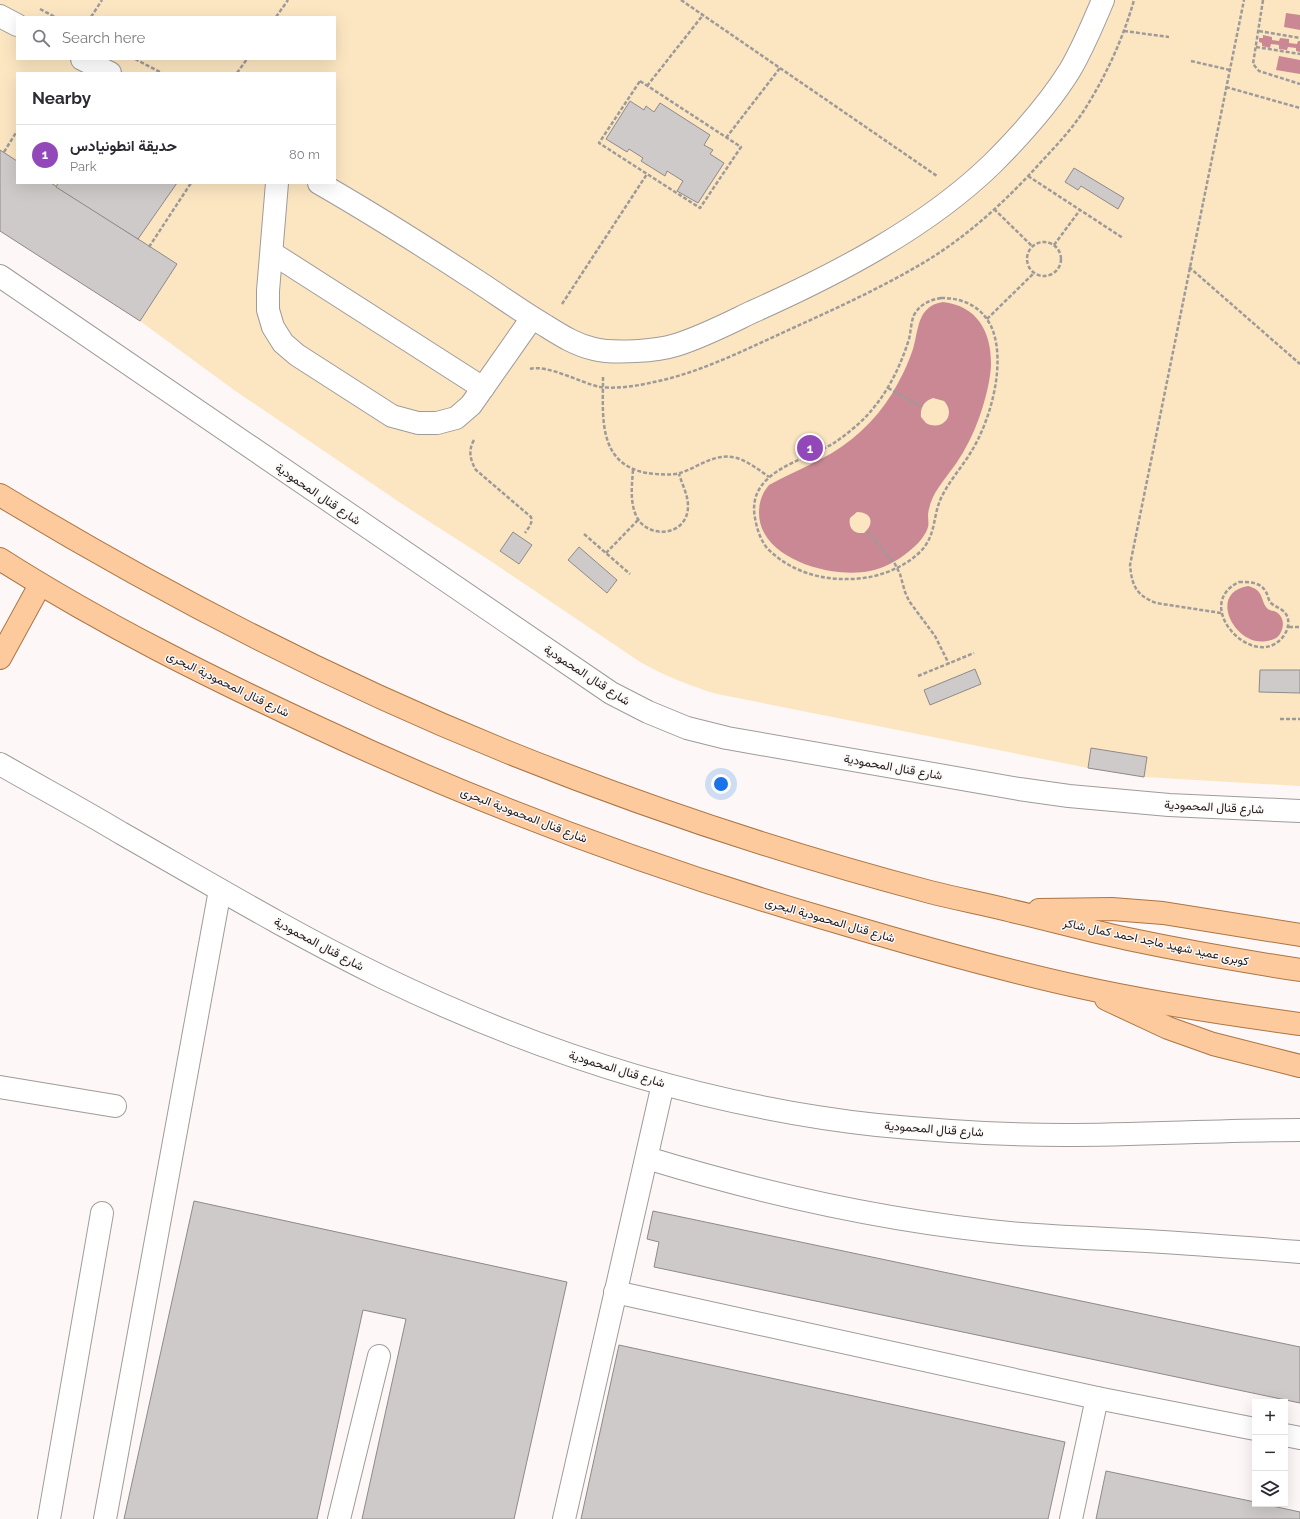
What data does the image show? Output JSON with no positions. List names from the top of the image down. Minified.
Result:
{"streets":{"main road":["شارع قنال المحمودية البحرى","كوبرى عميد شهيد ماجد احمد كمال شاكر"],"street":["شارع قنال المحمودية"]},"page":{"search":"Search here","heading":"Nearby","list":[{"mark":"1","name":"حديقة انطونيادس","note":"Park","value":"80 m"}],"pins":"1","map_buttons":["+","−"]}}
